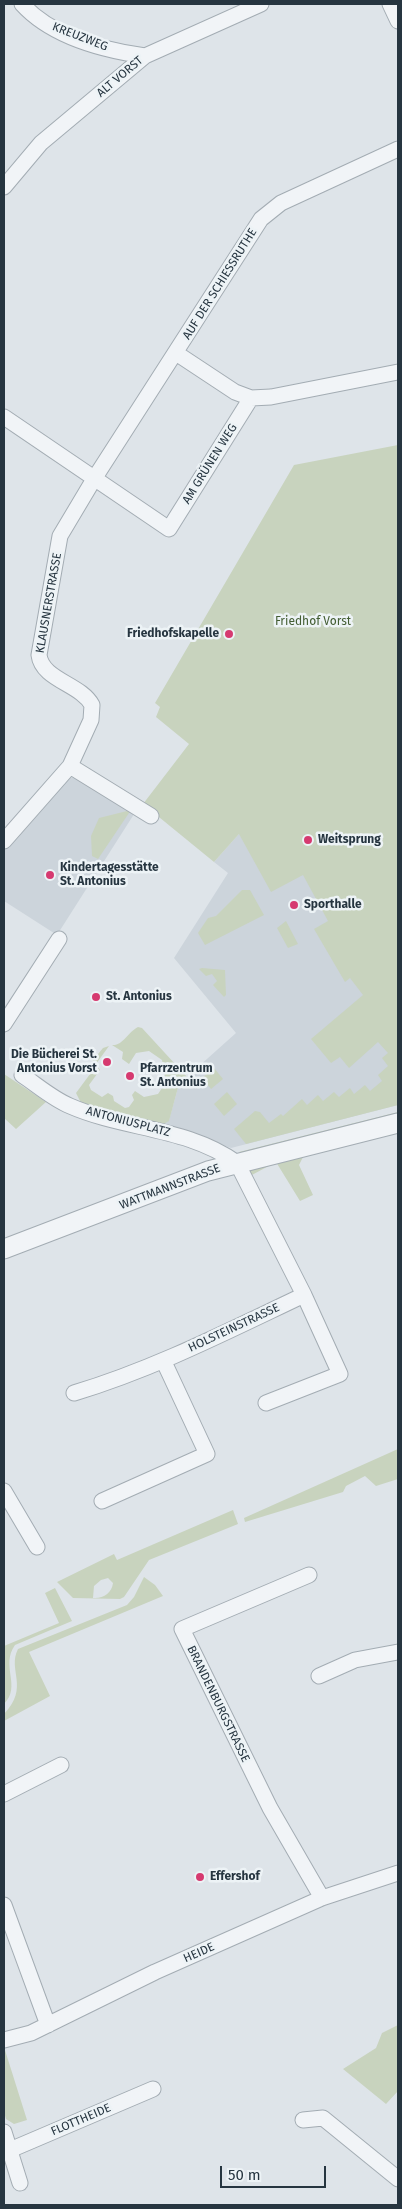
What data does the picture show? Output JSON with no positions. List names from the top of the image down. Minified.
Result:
{"streets":{"street":["KREUZWEG","ALT VORST","AUF DER SCHIESSRUTHE","AM GRÜNEN WEG","KLAUSNERSTRASSE","ANTONIUSPLATZ","WATTMANNSTRASSE","HOLSTEINSTRASSE","BRANDENBURGSTRASSE","HEIDE","FLOTTHEIDE"]},"crossings":[["KREUZWEG","ALT VORST"],["AUF DER SCHIESSRUTHE","AM GRÜNEN WEG"],["AUF DER SCHIESSRUTHE","KLAUSNERSTRASSE"],["AM GRÜNEN WEG","KLAUSNERSTRASSE"],["ANTONIUSPLATZ","WATTMANNSTRASSE"],["BRANDENBURGSTRASSE","HEIDE"]],"parks":["Friedhof Vorst"],"places":["Friedhofskapelle","Weitsprung","Kindertagesstätte St. Antonius","Sporthalle","St. Antonius","Die Bücherei St. Antonius Vorst","Pfarrzentrum St. Antonius","Effershof"],"scale_bar":"50 m"}
